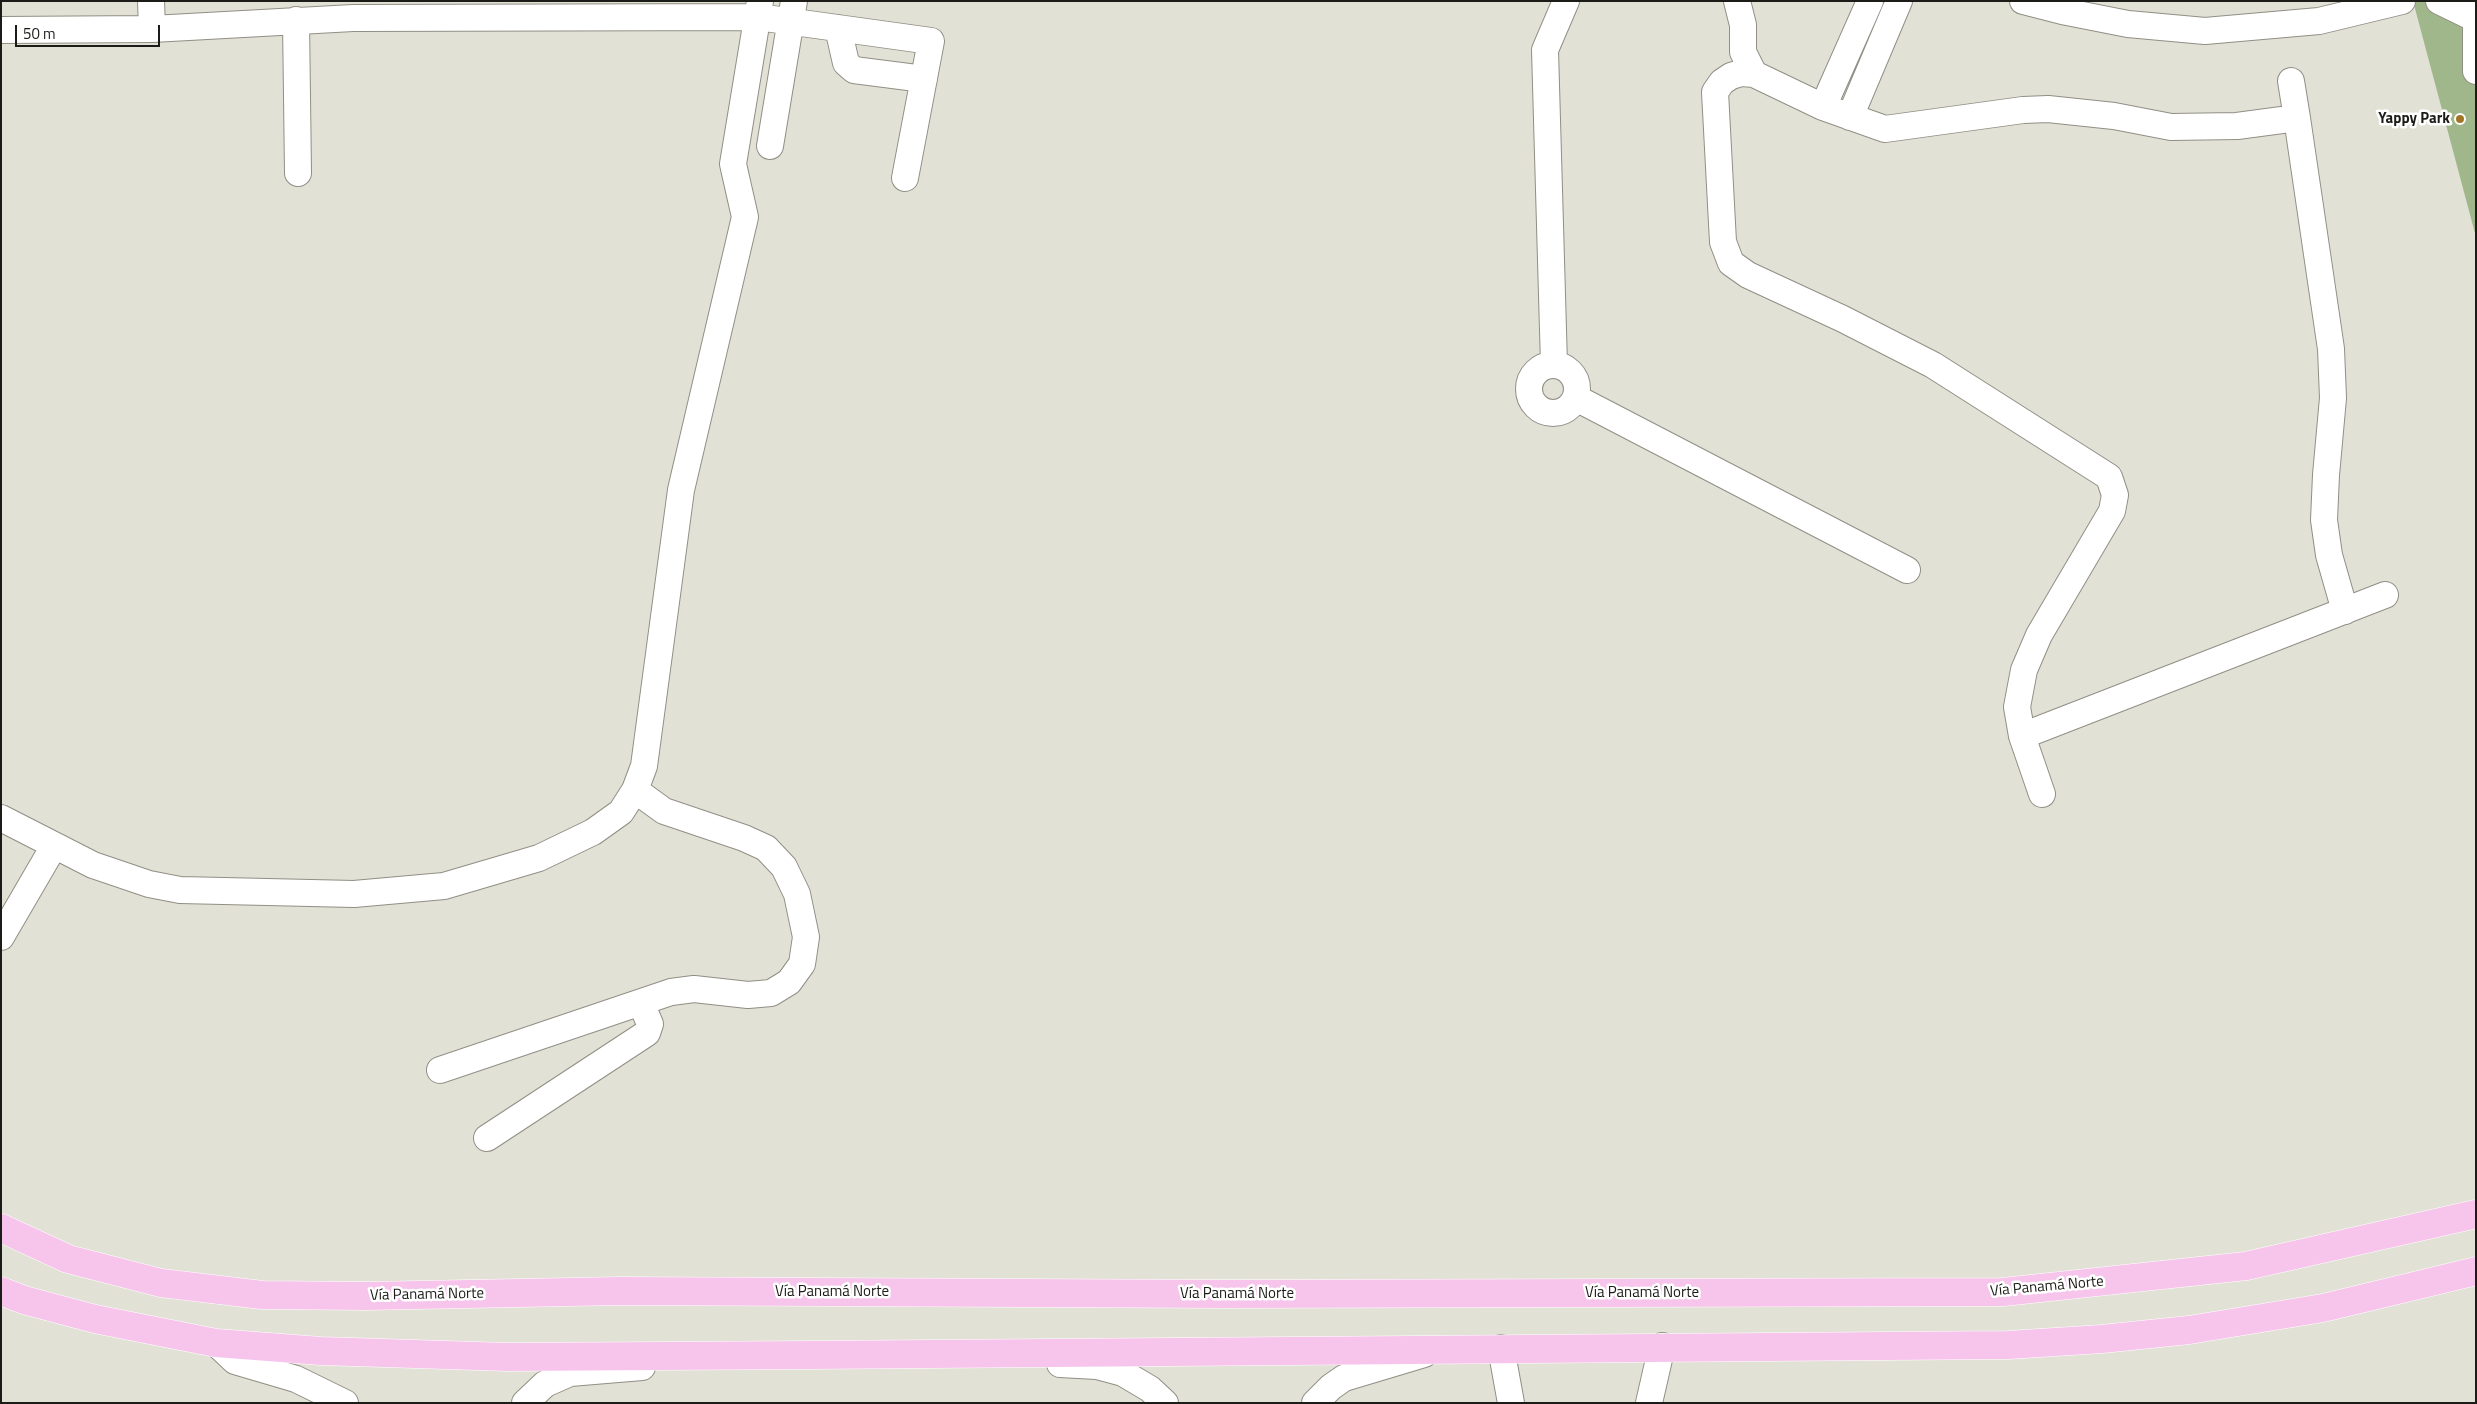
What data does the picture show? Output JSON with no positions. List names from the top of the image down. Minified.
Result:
{"streets":{"main road":["Vía Panamá Norte"]},"places":["Yappy Park"],"scale_bar":"50 m"}
